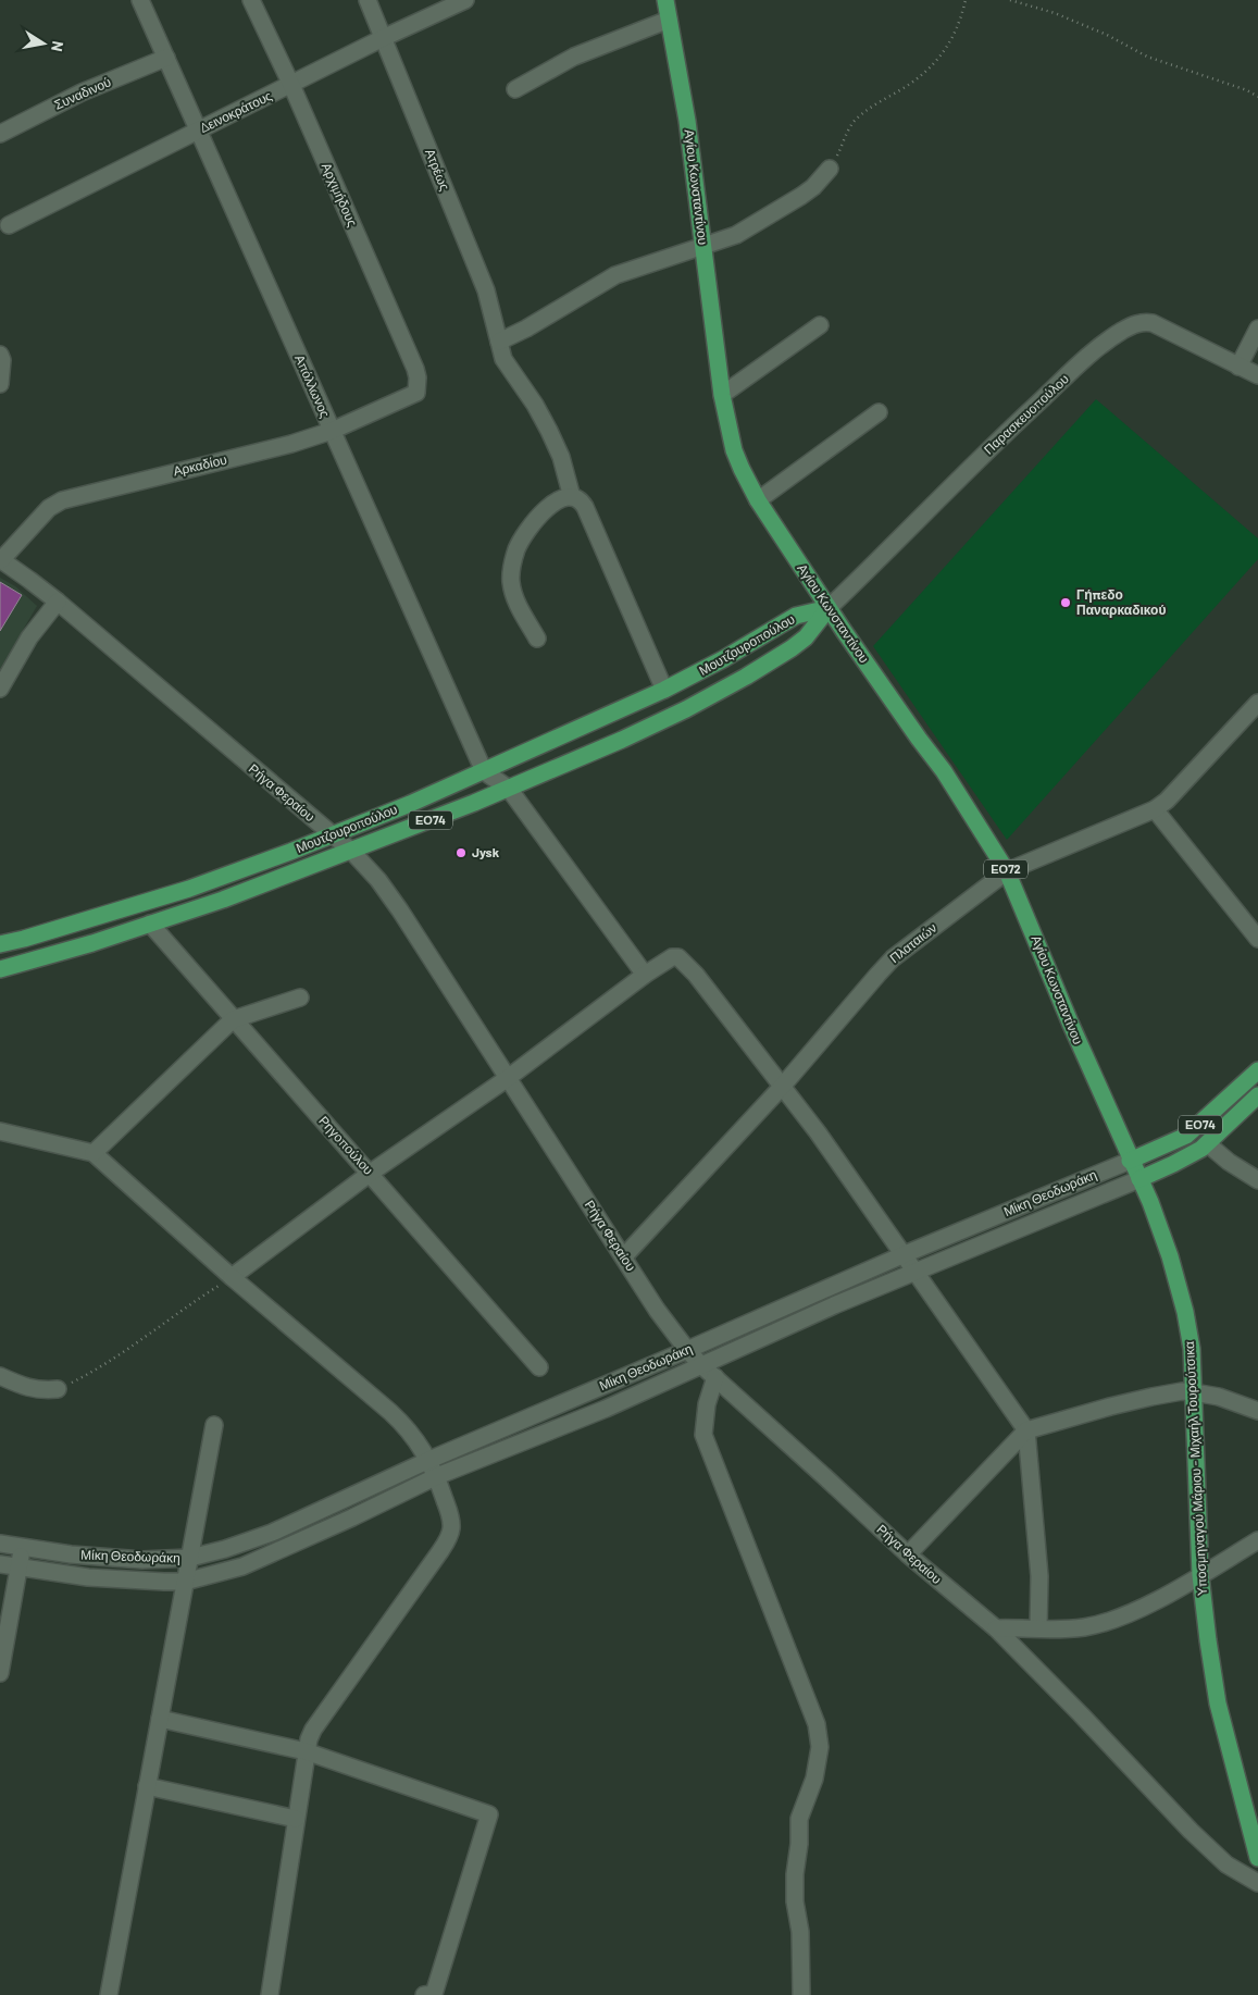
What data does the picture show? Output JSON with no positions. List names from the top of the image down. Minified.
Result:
{"streets":{"main road":["Αγίου Κωνσταντίνου","Μουτζουροπούλου","ΕΟ74","ΕΟ72","Μίκη Θεοδωράκη","Υποσμηναγού Μάριου - Μιχαήλ Τουρούτσικα"],"street":["Συναδινού","Δεινοκράτους","Ατρέως","Αρχιμήδους","Απόλλωνος","Παρασκευοπούλου","Αρκαδίου","Ρήγα Φεραίου","Πλαταιών","Ρηγοπούλου"]},"crossings":[["Συναδινού","Απόλλωνος"],["Δεινοκράτους","Ατρέως"],["Δεινοκράτους","Αρχιμήδους"],["Δεινοκράτους","Απόλλωνος"],["Αγίου Κωνσταντίνου","Παρασκευοπούλου"],["Αγίου Κωνσταντίνου","Μουτζουροπούλου"],["Αγίου Κωνσταντίνου","Πλαταιών"],["Αγίου Κωνσταντίνου","Μίκη Θεοδωράκη"],["Αγίου Κωνσταντίνου","Υποσμηναγού Μάριου - Μιχαήλ Τουρούτσικα"],["Αρχιμήδους","Αρκαδίου"],["Απόλλωνος","Αρκαδίου"],["Απόλλωνος","Μουτζουροπούλου"],["Παρασκευοπούλου","Μουτζουροπούλου"],["Αρκαδίου","Ρήγα Φεραίου"],["Μουτζουροπούλου","Ρήγα Φεραίου"],["Μουτζουροπούλου","Ρηγοπούλου"],["Ρήγα Φεραίου","Πλαταιών"],["Ρήγα Φεραίου","Μίκη Θεοδωράκη"],["Μίκη Θεοδωράκη","Υποσμηναγού Μάριου - Μιχαήλ Τουρούτσικα"]],"places":["Γήπεδο Παναρκαδικού","Jysk"],"north":"right"}
